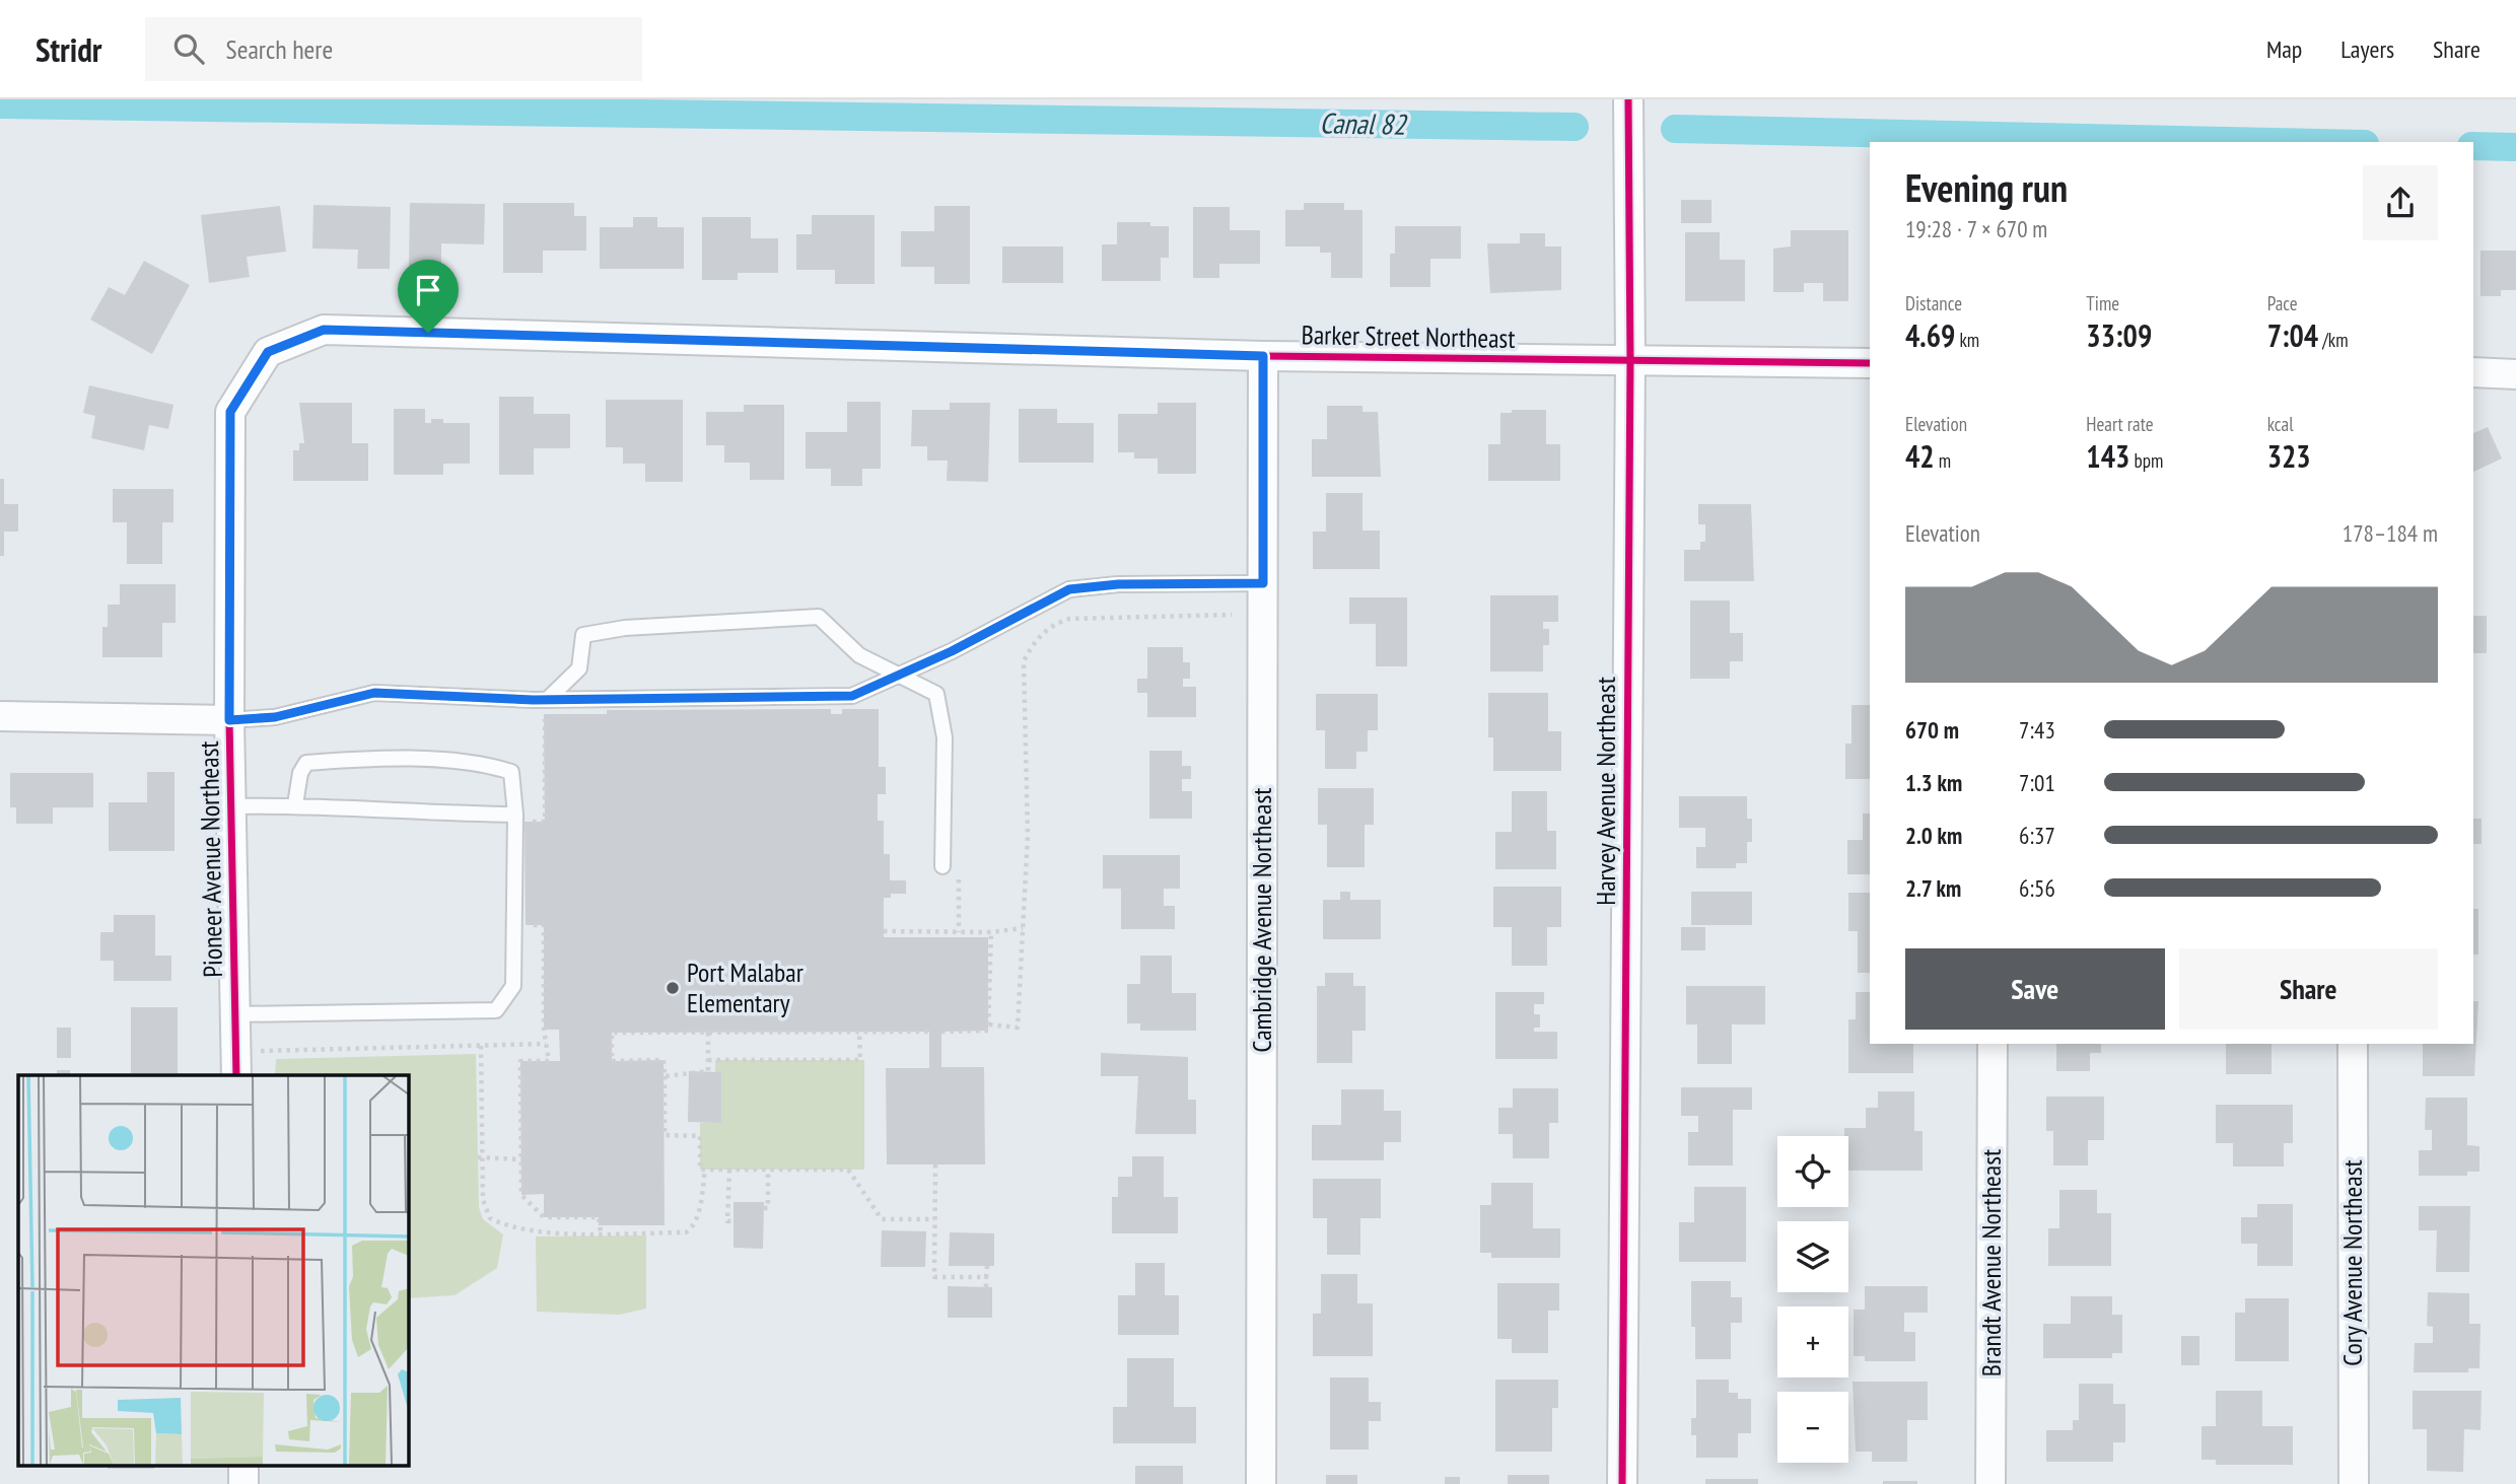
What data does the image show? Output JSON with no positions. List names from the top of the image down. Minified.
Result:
{"streets":{"street":["Barker Street Northeast","Harvey Avenue Northeast","Pioneer Avenue Northeast","Cambridge Avenue Northeast","Brandt Avenue Northeast","Cory Avenue Northeast"]},"crossings":[["Barker Street Northeast","Harvey Avenue Northeast"],["Barker Street Northeast","Pioneer Avenue Northeast"],["Barker Street Northeast","Cambridge Avenue Northeast"]],"water":["Canal 82"],"places":["Port Malabar Elementary"],"page":{"header":"Stridr","search":"Search here","nav":["Map","Layers","Share"],"heading":["Evening run","19:28 · 7 × 670 m"],"stats":[["Distance","4.69 km"],["Time","33:09"],["Pace","7:04 /km"],["Elevation","42 m"],["Heart rate","143 bpm"],["kcal","323"]],"chart":["Elevation","178–184 m"],"list":[{"name":"670 m","note":"7:43"},{"name":"1.3 km","note":"7:01"},{"name":"2.0 km","note":"6:37"},{"name":"2.7 km","note":"6:56"}],"buttons":["Save","Share"],"map_buttons":["+","−"]}}
